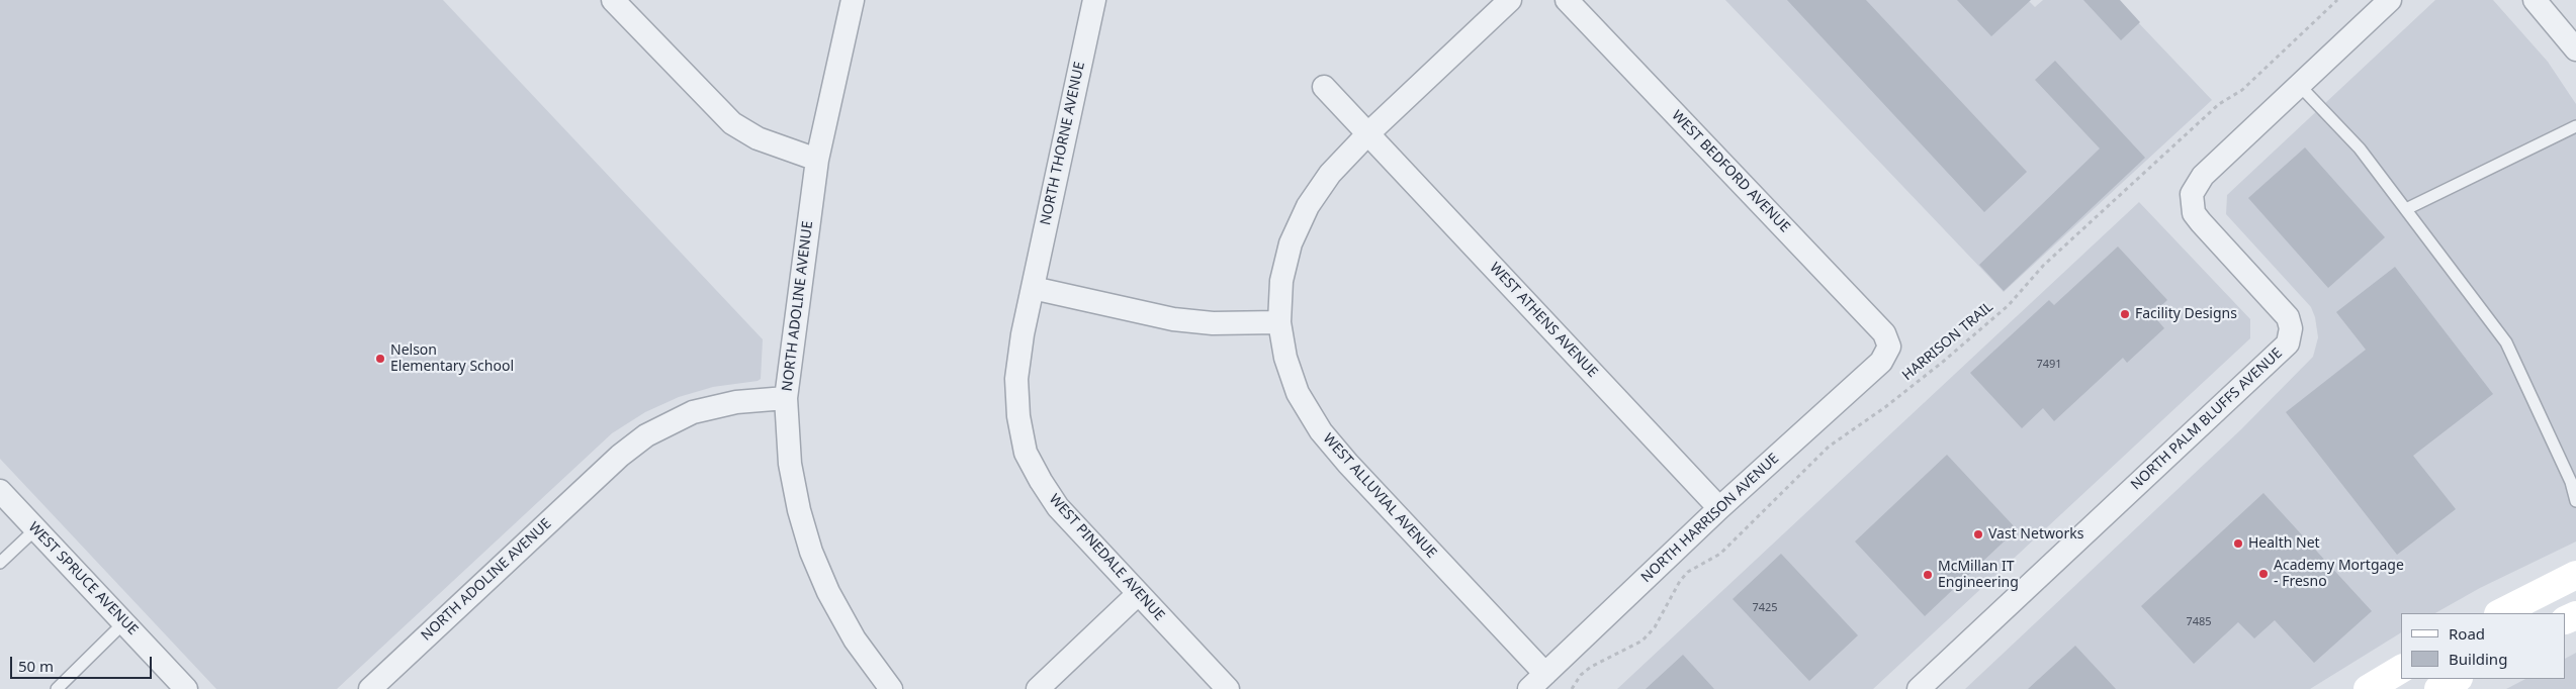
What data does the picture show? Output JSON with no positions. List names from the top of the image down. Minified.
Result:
{"streets":{"street":["NORTH THORNE AVENUE","WEST BEDFORD AVENUE","NORTH ADOLINE AVENUE","WEST ATHENS AVENUE","NORTH PALM BLUFFS AVENUE","WEST ALLUVIAL AVENUE","NORTH HARRISON AVENUE","WEST PINEDALE AVENUE","WEST SPRUCE AVENUE"],"path":["HARRISON TRAIL"]},"crossings":[["NORTH THORNE AVENUE","WEST PINEDALE AVENUE"],["WEST BEDFORD AVENUE","NORTH HARRISON AVENUE"],["WEST ATHENS AVENUE","WEST ALLUVIAL AVENUE"],["WEST ATHENS AVENUE","NORTH HARRISON AVENUE"],["WEST ALLUVIAL AVENUE","NORTH HARRISON AVENUE"]],"places":["Facility Designs","Nelson Elementary School","Vast Networks","Health Net","Academy Mortgage - Fresno","McMillan IT Engineering"],"house_numbers":["7491","7425","7485"],"legend":["Road","Building"],"scale_bar":"50 m"}
